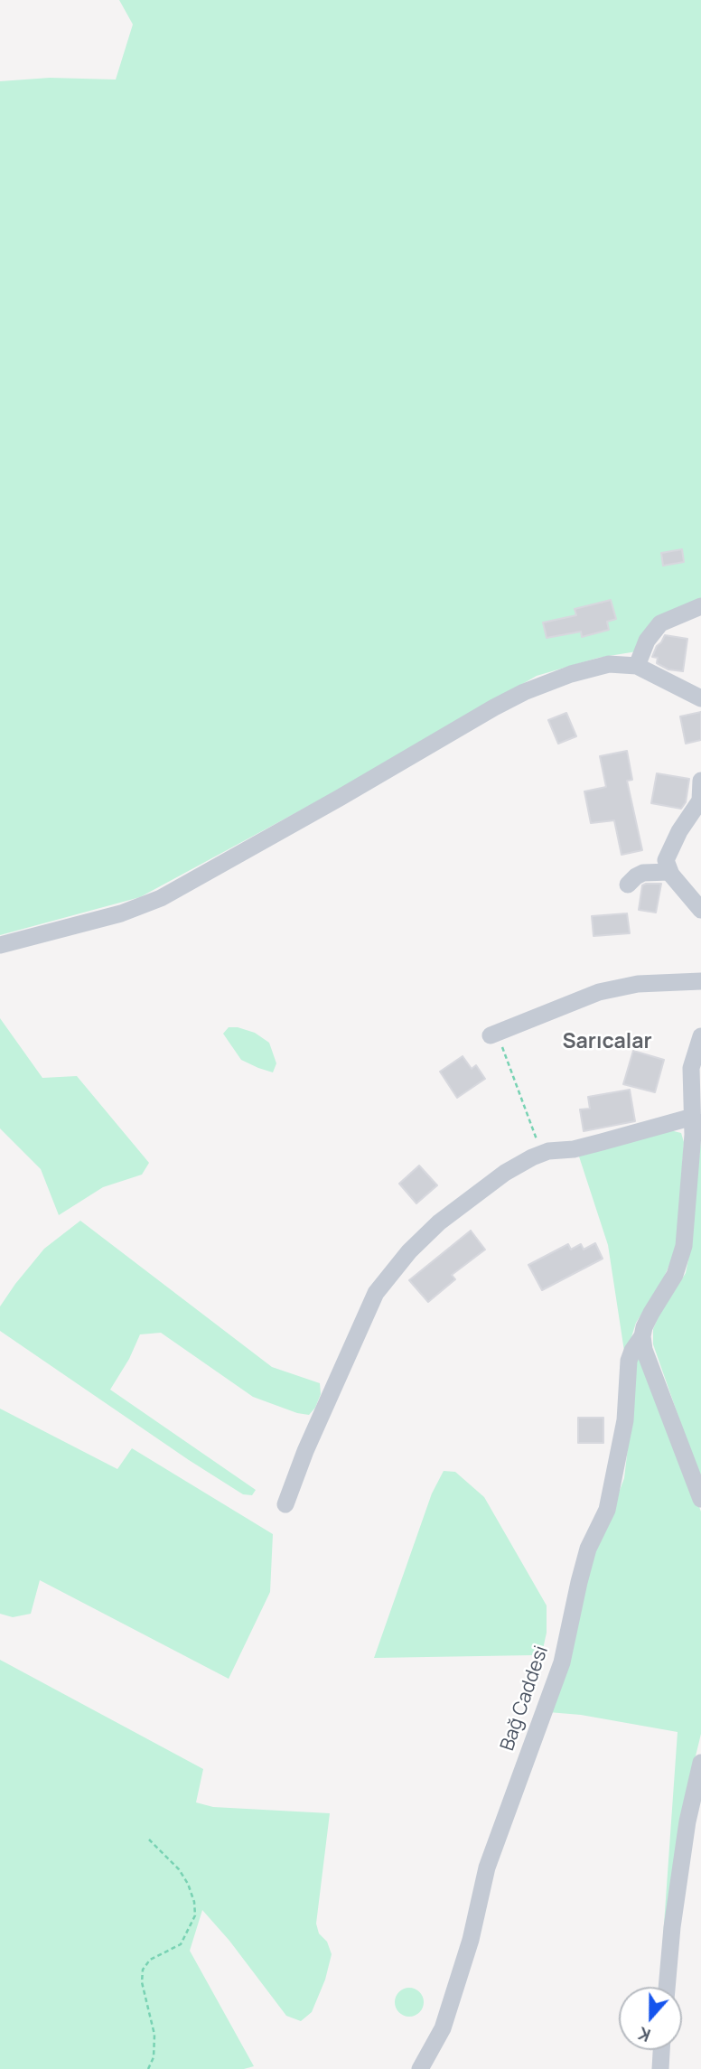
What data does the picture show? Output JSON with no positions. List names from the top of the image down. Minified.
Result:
{"streets":{"street":["Bağ Caddesi"]},"districts":["Sarıcalar"],"north":"bottom"}
